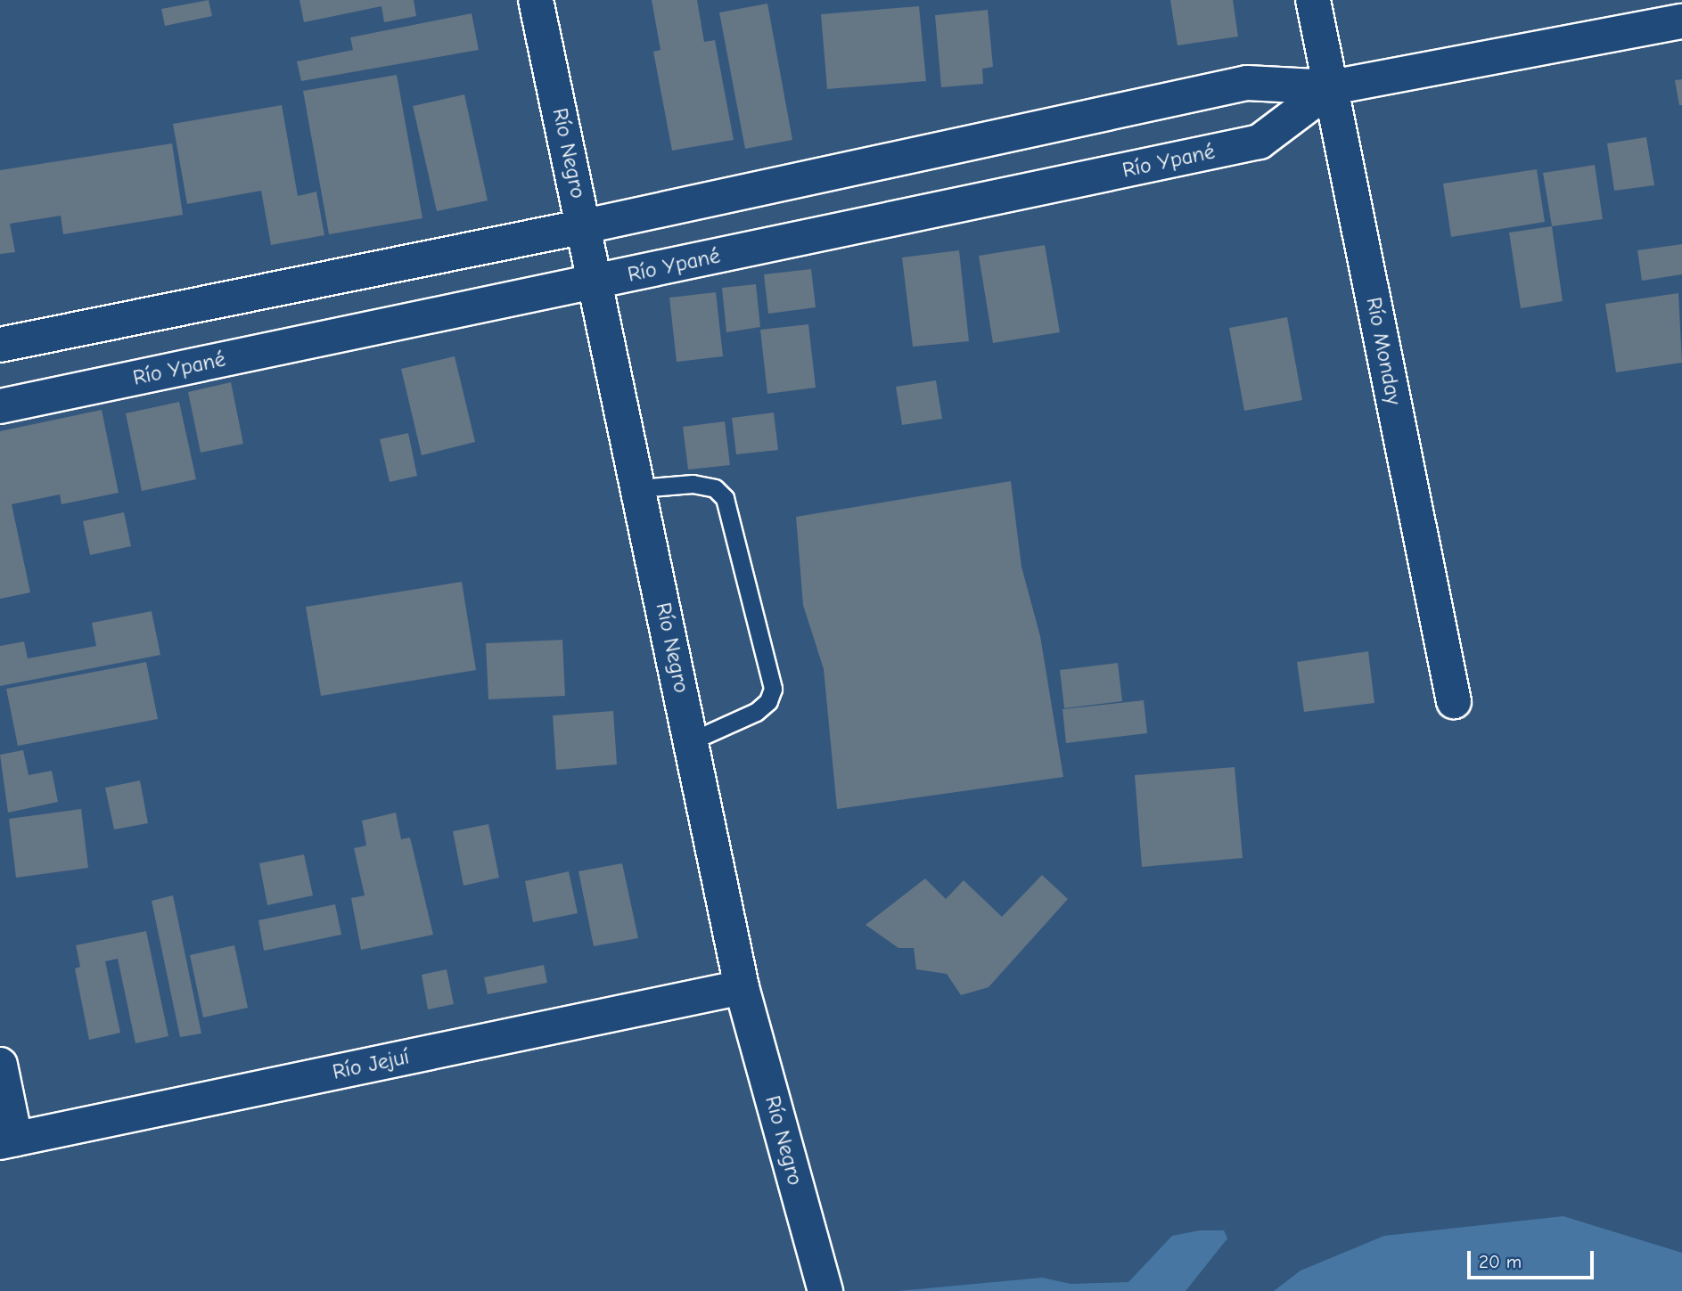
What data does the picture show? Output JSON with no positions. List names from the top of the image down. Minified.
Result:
{"streets":{"street":["Río Negro","Río Ypané","Río Monday","Río Jejuí"]},"crossings":[["Río Negro","Río Ypané"],["Río Negro","Río Jejuí"],["Río Ypané","Río Monday"]],"scale_bar":"20 m"}
